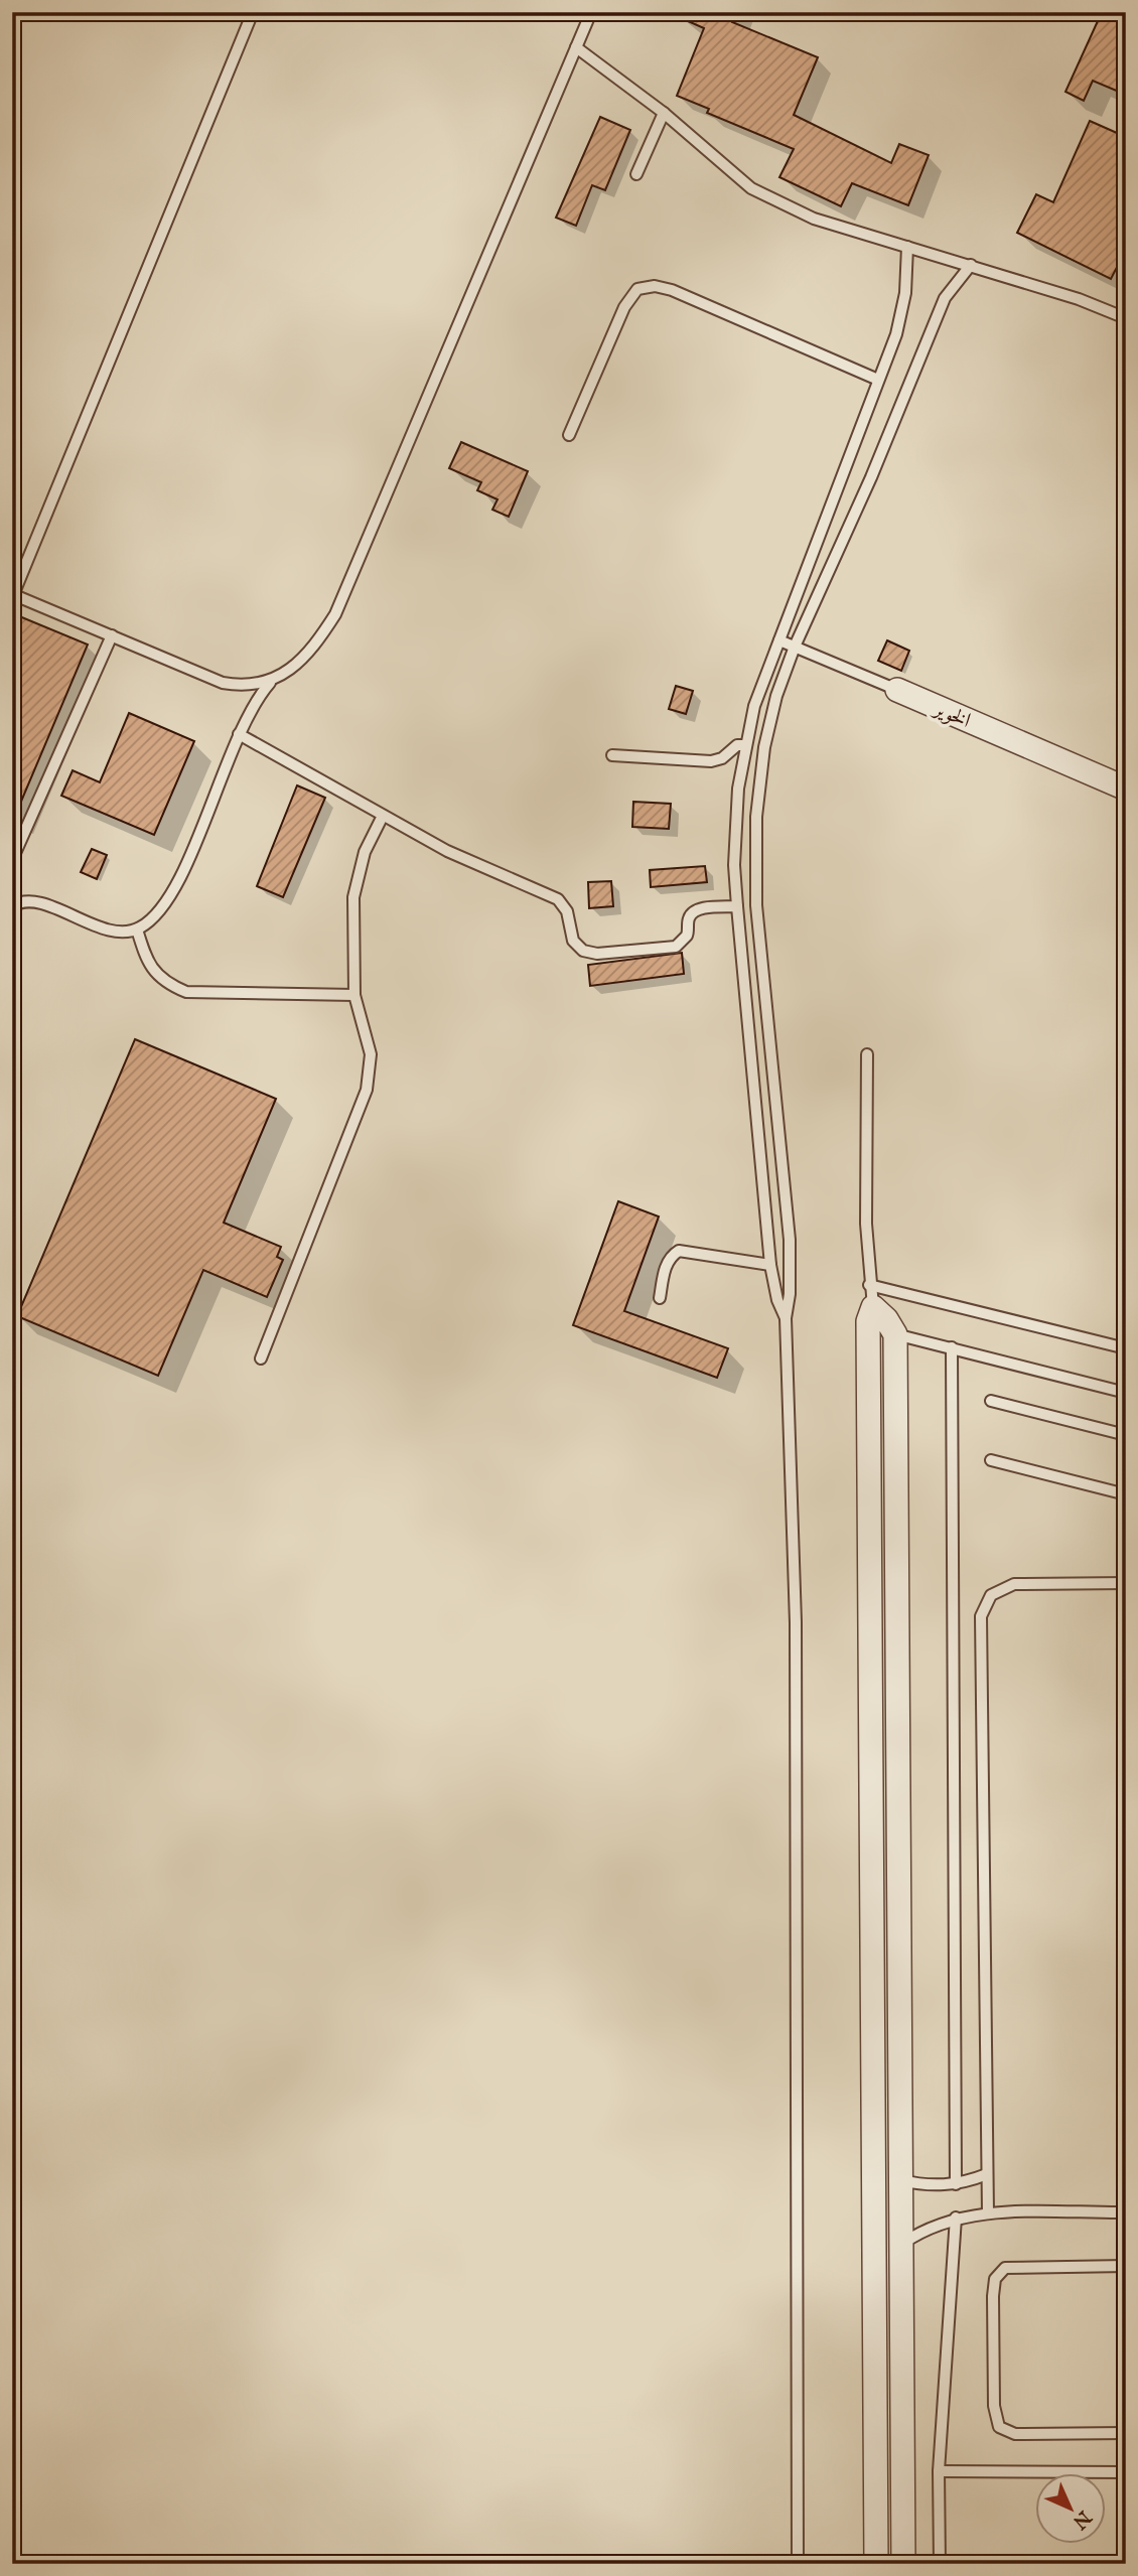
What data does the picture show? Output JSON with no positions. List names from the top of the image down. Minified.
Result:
{"streets":{"street":["الخوير"]},"north":"bottom right"}
